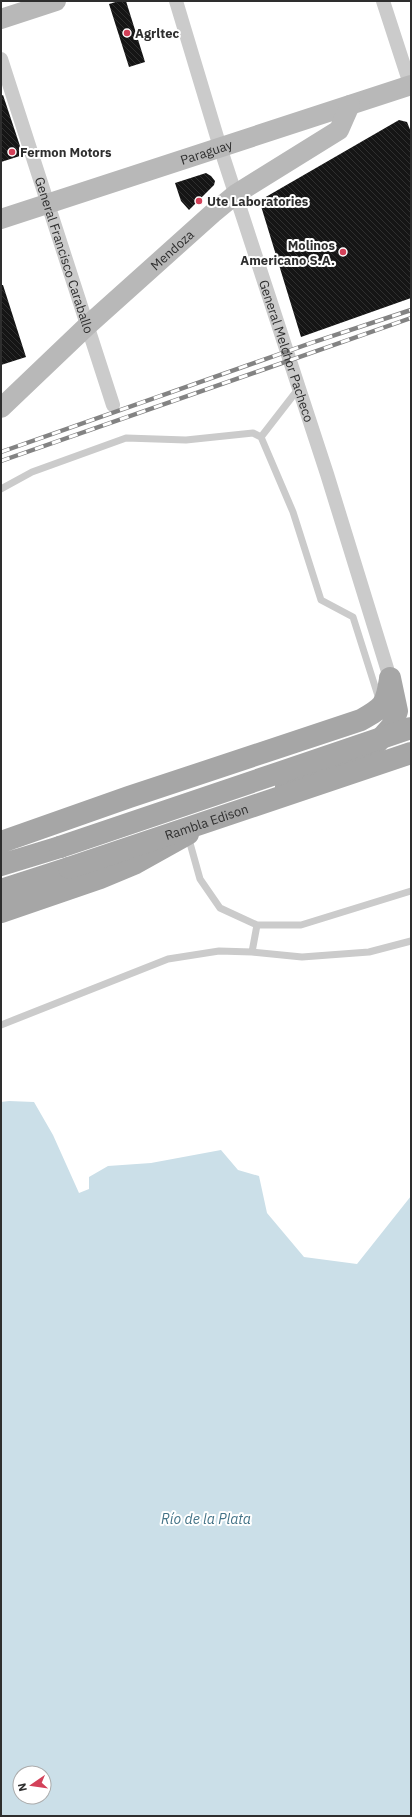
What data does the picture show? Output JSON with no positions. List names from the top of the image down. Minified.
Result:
{"streets":{"main road":["Rambla Edison"],"street":["Paraguay","Mendoza","General Francisco Caraballo","General Melchor Pacheco"]},"crossings":[["Paraguay","Mendoza"],["Paraguay","General Francisco Caraballo"],["Paraguay","General Melchor Pacheco"],["Mendoza","General Francisco Caraballo"],["Mendoza","General Melchor Pacheco"]],"water":["Río de la Plata"],"places":["Agrltec","Fermon Motors","Ute Laboratories","Molinos Americano S.A."],"north":"left"}
